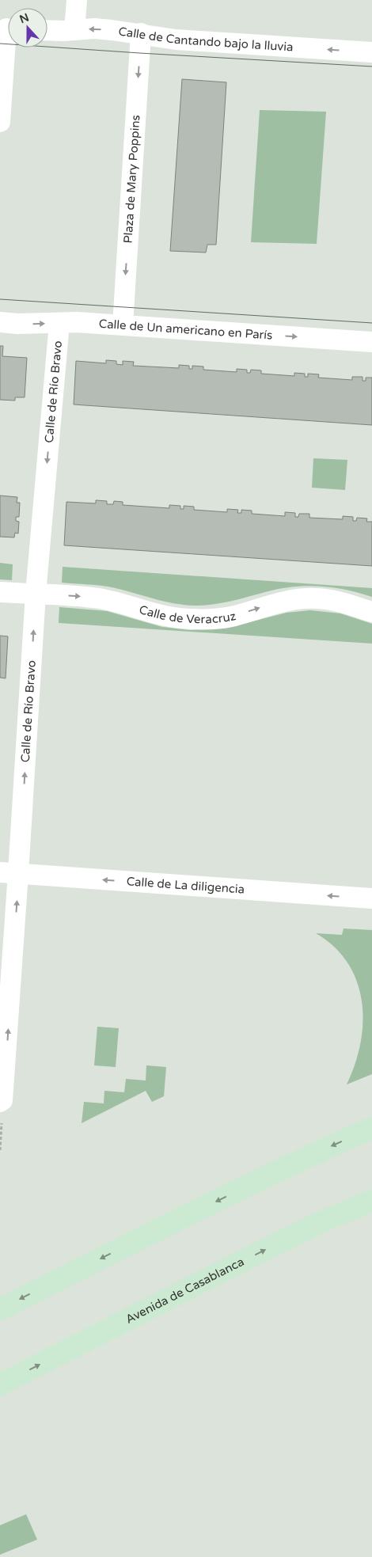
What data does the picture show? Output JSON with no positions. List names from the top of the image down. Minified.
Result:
{"streets":{"main road":["Avenida de Casablanca"],"street":["Calle de Cantando bajo la lluvia","Plaza de Mary Poppins","Calle de Un americano en París","Calle de Río Bravo","Calle de Veracruz","Calle de La diligencia"]},"crossings":[["Calle de Cantando bajo la lluvia","Plaza de Mary Poppins"],["Plaza de Mary Poppins","Calle de Un americano en París"],["Calle de Un americano en París","Calle de Río Bravo"],["Calle de Río Bravo","Calle de Veracruz"],["Calle de Río Bravo","Calle de La diligencia"]],"one_way":["Calle de Cantando bajo la lluvia","Calle de Un americano en París","Calle de Veracruz","Calle de La diligencia"],"north":"top"}
